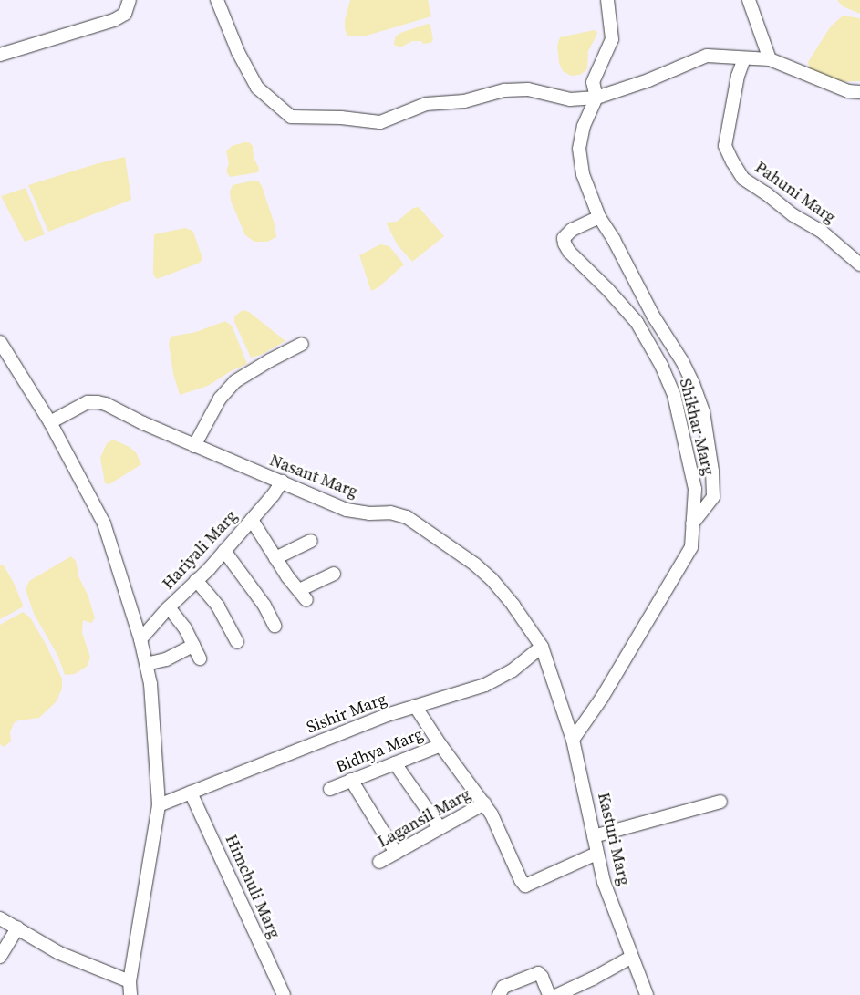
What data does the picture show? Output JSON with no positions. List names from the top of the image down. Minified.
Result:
{"streets":{"street":["Pahuni Marg","Shikhar Marg","Nasant Marg","Hariyali Marg","Sishir Marg","Bidhya Marg","Lagansil Marg","Kasturi Marg","Himchuli Marg"]},"crossings":[["Shikhar Marg","Nasant Marg"],["Shikhar Marg","Kasturi Marg"],["Nasant Marg","Hariyali Marg"],["Nasant Marg","Sishir Marg"],["Nasant Marg","Kasturi Marg"],["Sishir Marg","Himchuli Marg"]]}
